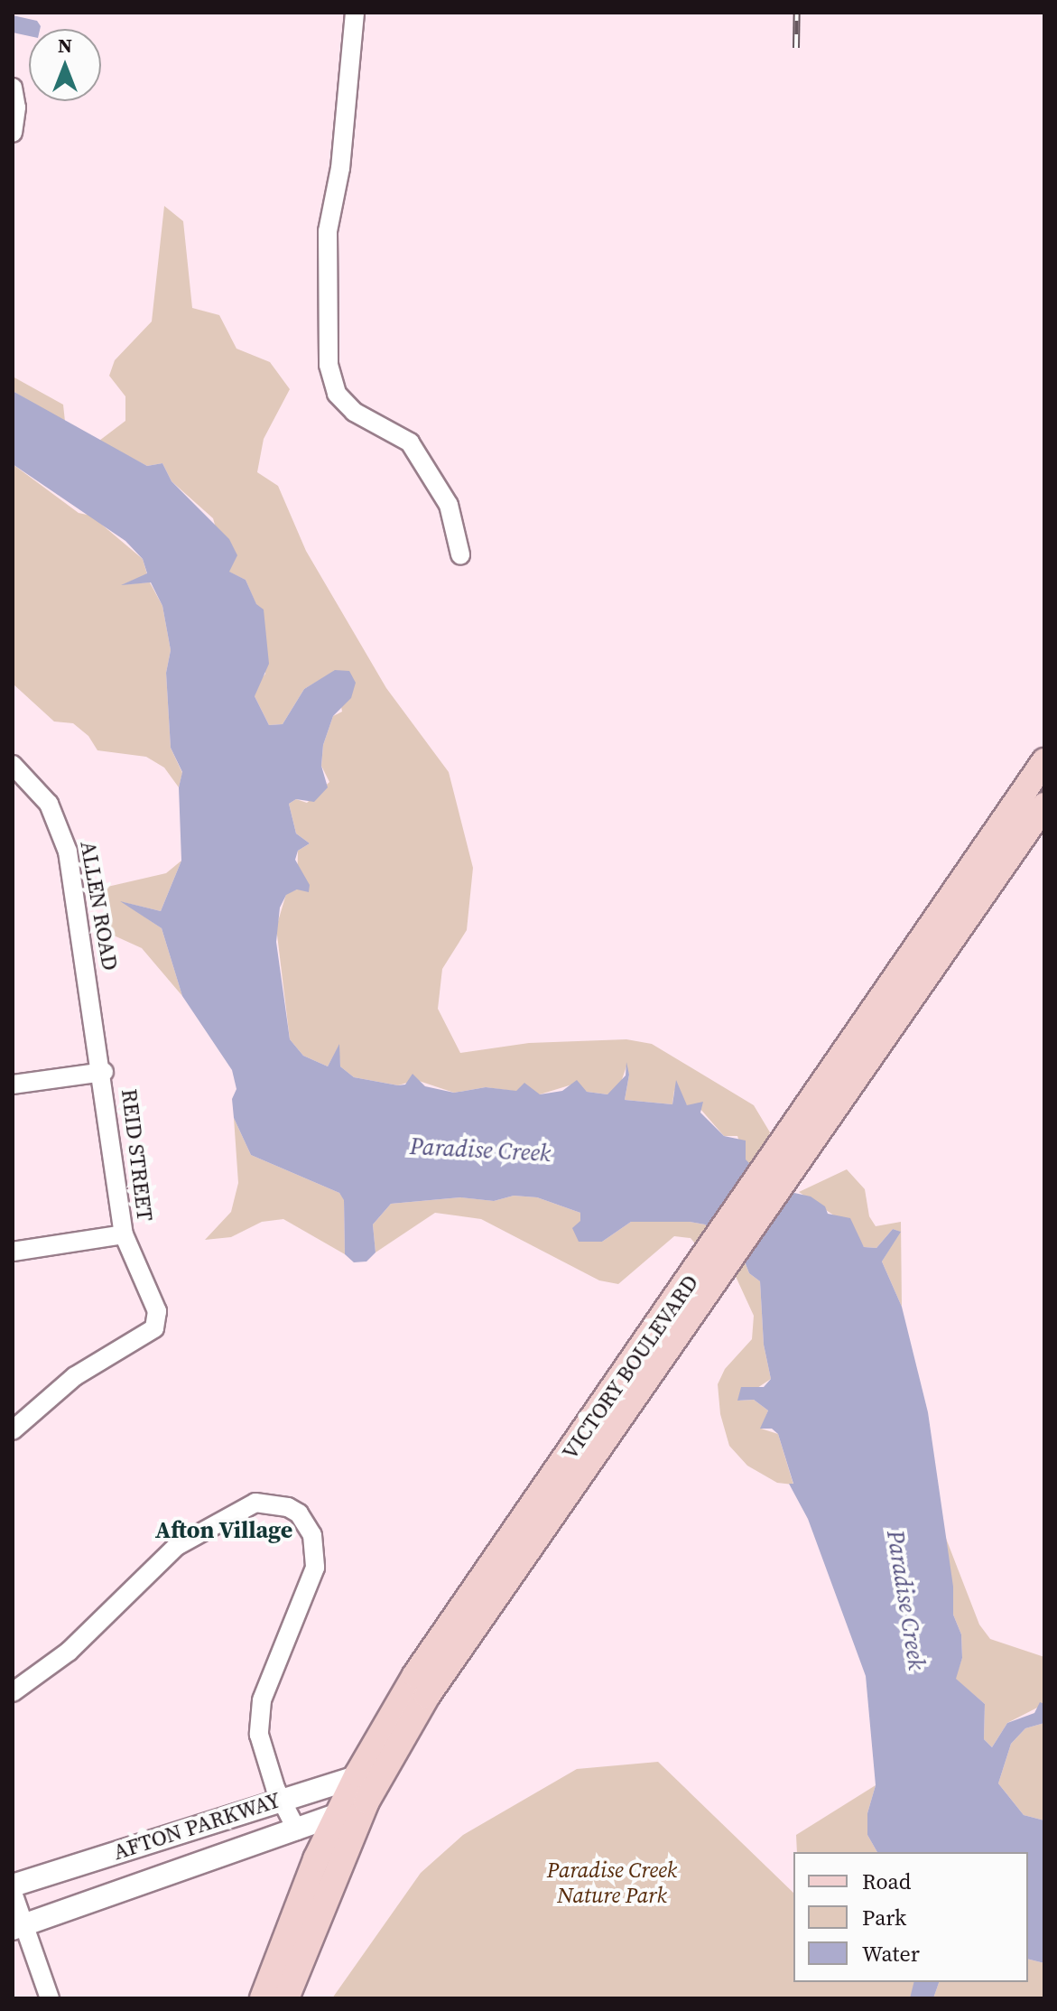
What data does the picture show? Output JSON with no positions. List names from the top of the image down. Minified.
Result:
{"streets":{"main road":["VICTORY BOULEVARD"],"street":["ALLEN ROAD","REID STREET","AFTON PARKWAY"]},"crossings":[["ALLEN ROAD","REID STREET"],["VICTORY BOULEVARD","AFTON PARKWAY"]],"districts":["Afton Village"],"water":["Paradise Creek"],"parks":["Paradise Creek Nature Park"],"legend":["Road","Park","Water"],"north":"top"}
